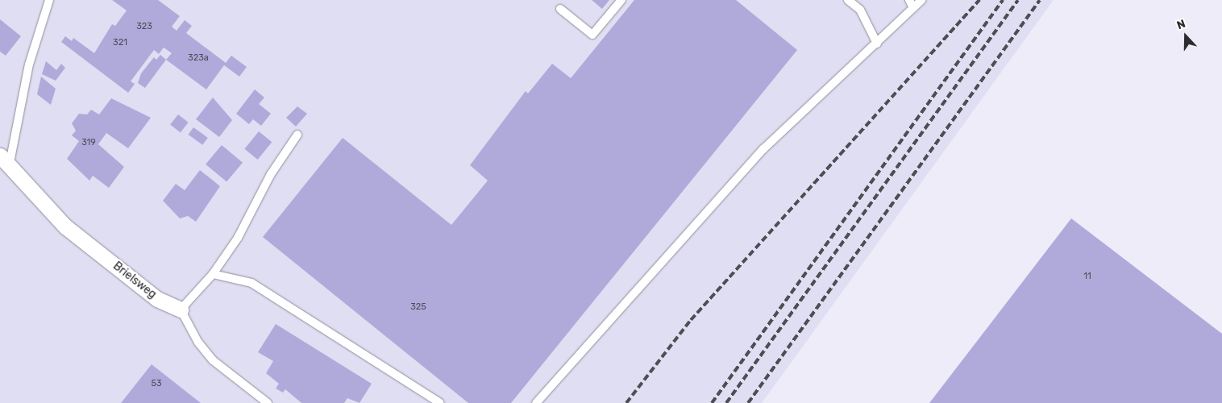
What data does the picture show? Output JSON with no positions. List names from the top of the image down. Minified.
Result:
{"streets":{"street":["Brielsweg"]},"house_numbers":["323","321","323a","319","11","325","53"],"north":"top"}
